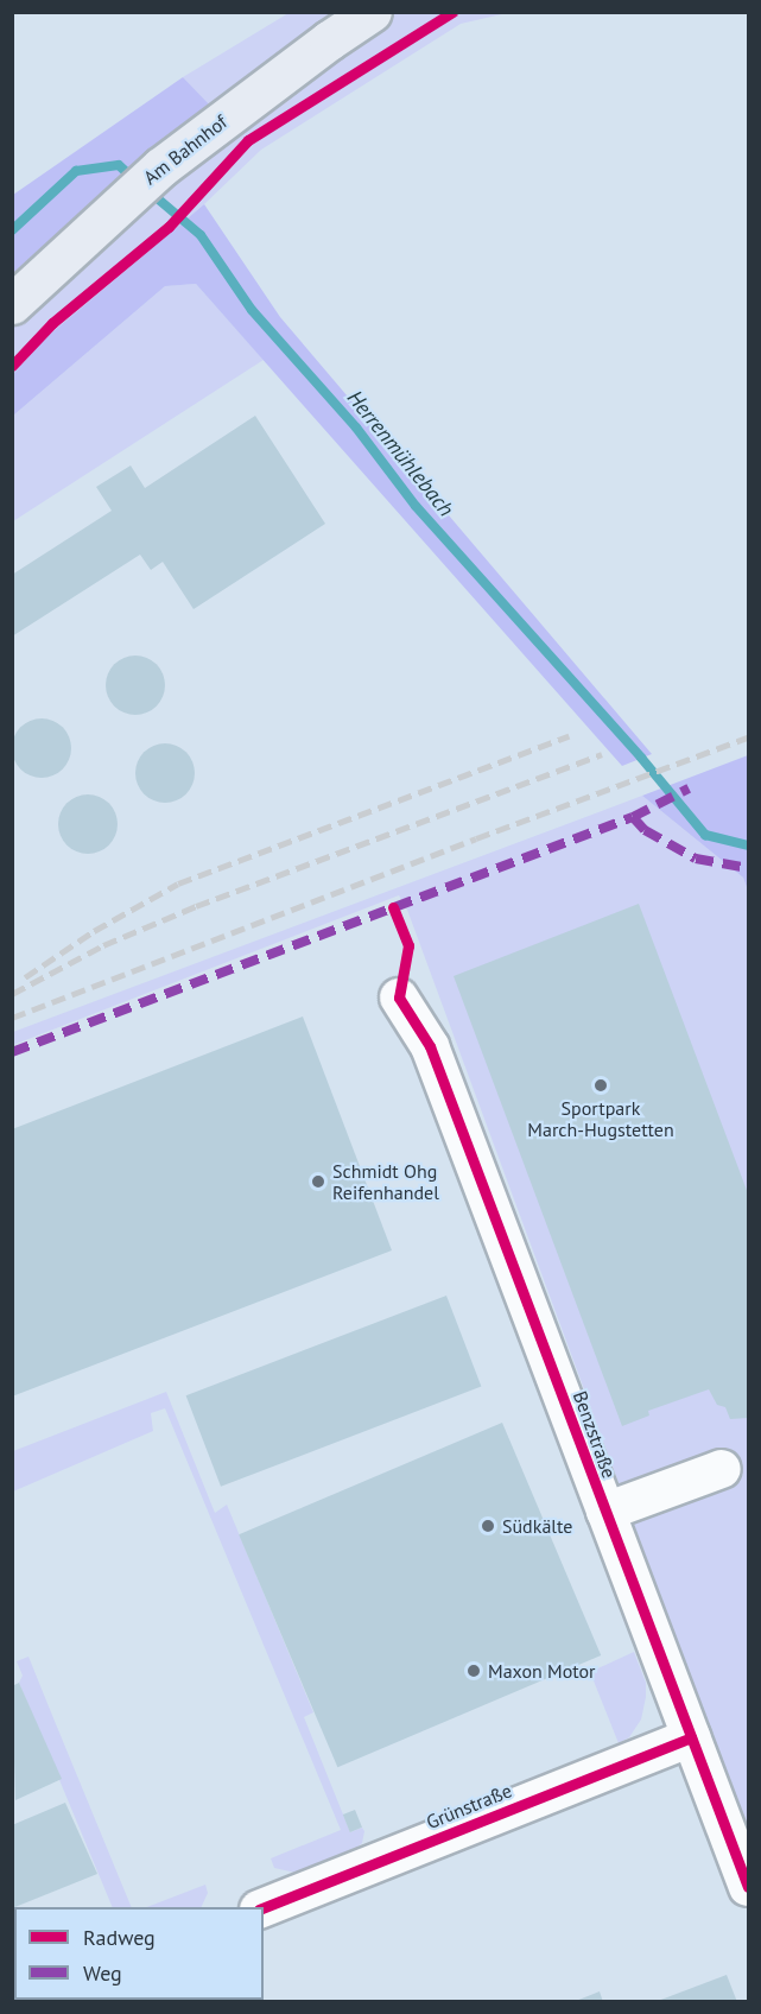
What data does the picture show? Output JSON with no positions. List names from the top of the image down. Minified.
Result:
{"streets":{"main road":["Am Bahnhof"],"street":["Benzstraße","Grünstraße"]},"crossings":[["Benzstraße","Grünstraße"]],"water":["Herrenmühlebach"],"places":["Sportpark March-Hugstetten","Schmidt Ohg Reifenhandel","Südkälte","Maxon Motor"],"legend":["Radweg","Weg"]}
